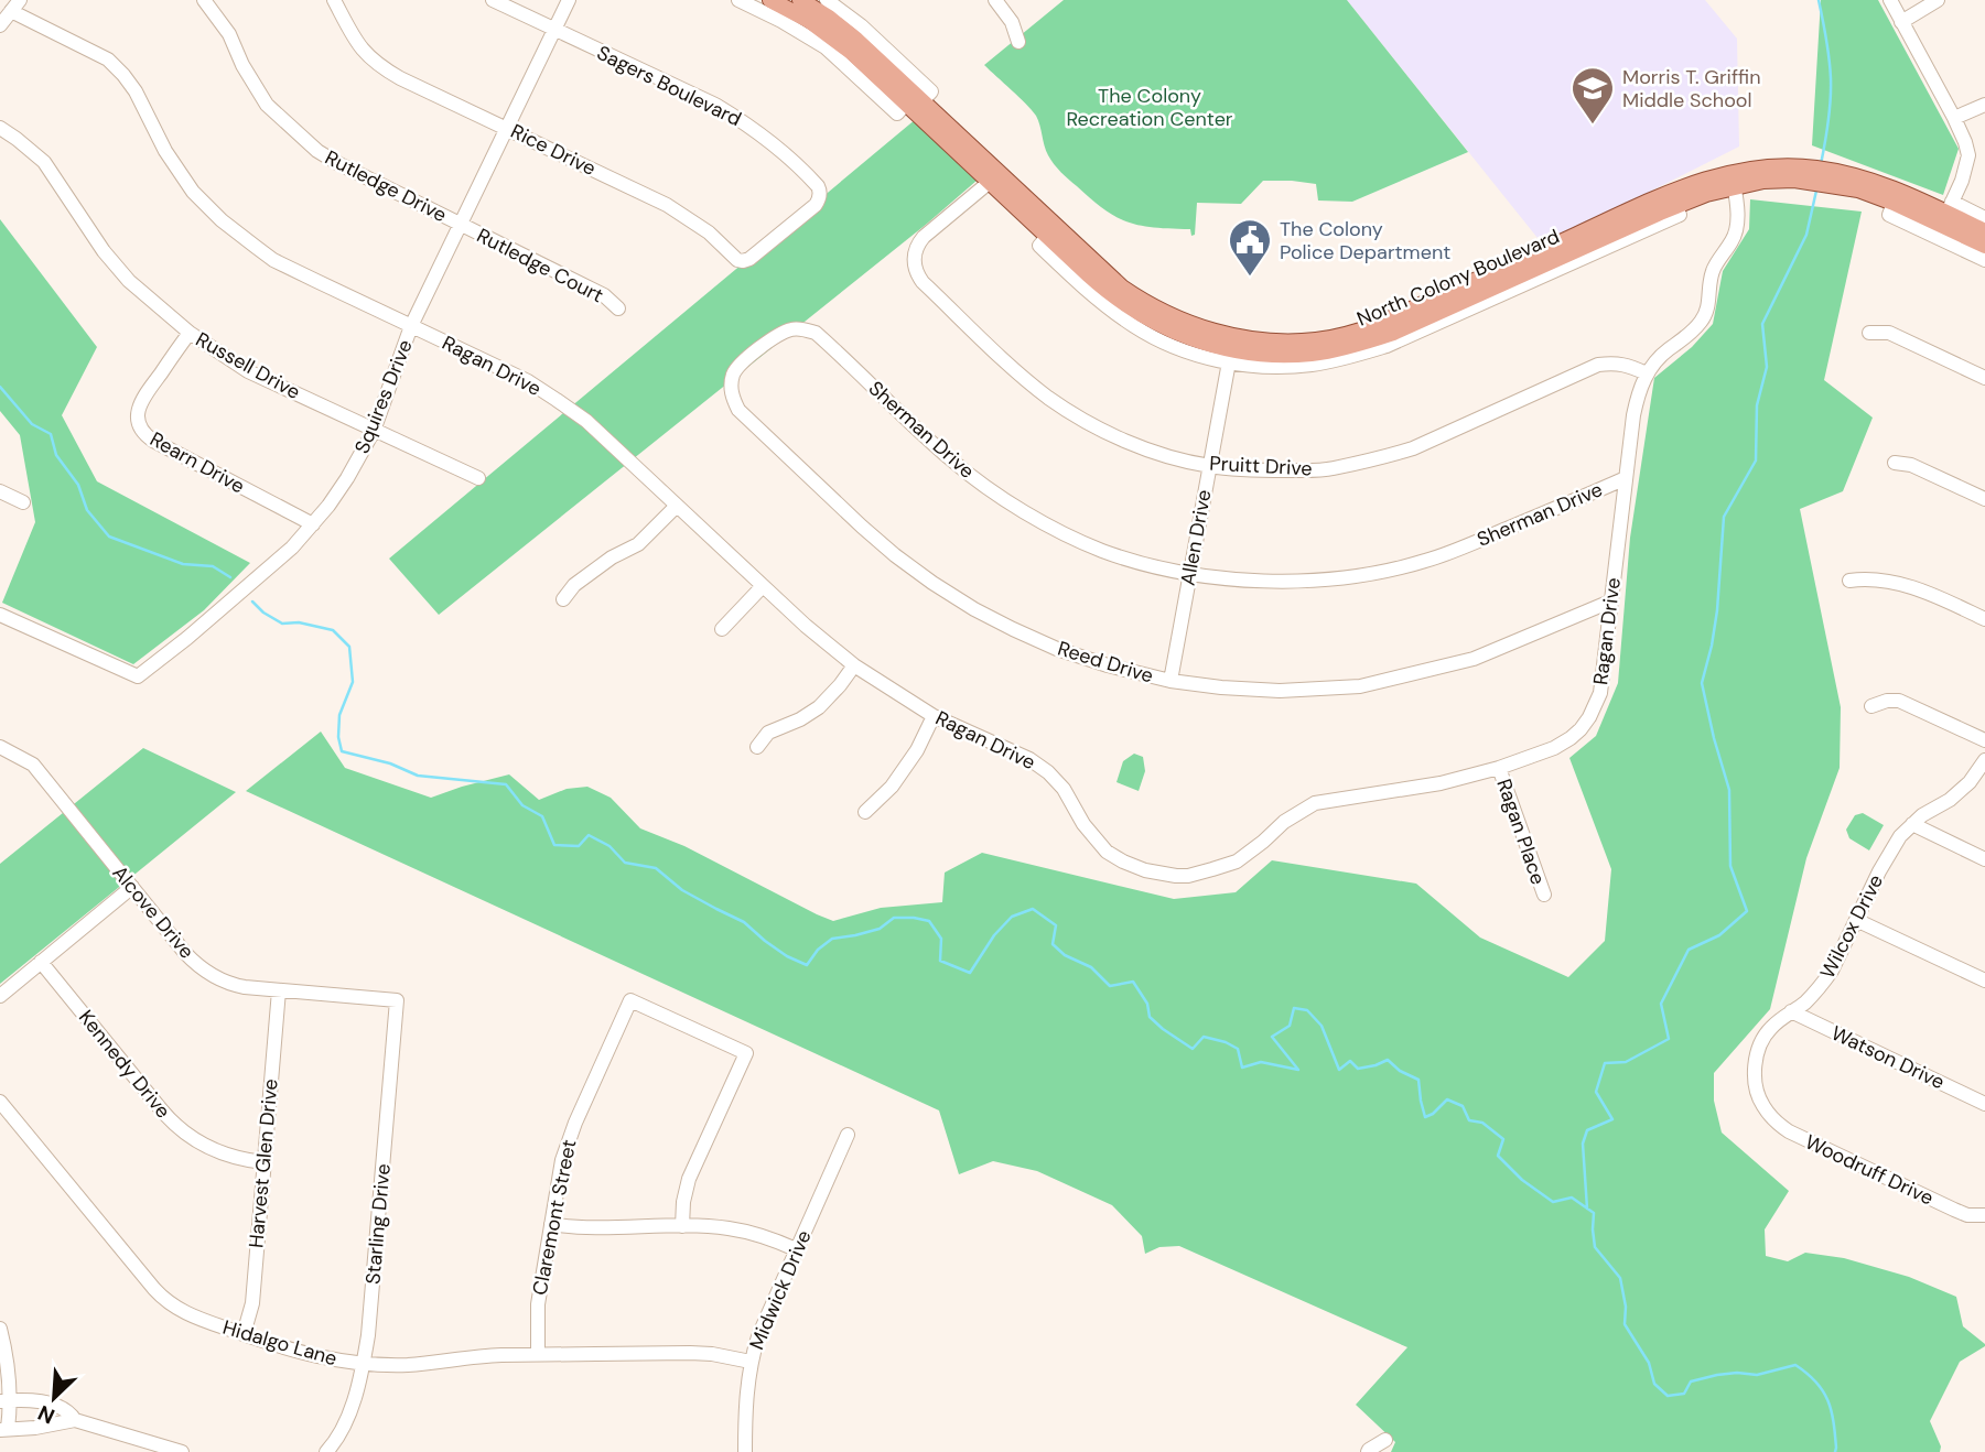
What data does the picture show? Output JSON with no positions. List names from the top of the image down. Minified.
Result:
{"streets":{"main road":["North Colony Boulevard"],"street":["Sagers Boulevard","Rice Drive","Rutledge Drive","Rutledge Court","Russell Drive","Ragan Drive","Squires Drive","Sherman Drive","Rearn Drive","Pruitt Drive","Allen Drive","Reed Drive","Ragan Place","Alcove Drive","Wilcox Drive","Watson Drive","Kennedy Drive","Harvest Glen Drive","Woodruff Drive","Claremont Street","Starling Drive","Midwick Drive","Hidalgo Lane"]},"crossings":[["Sagers Boulevard","Rice Drive"],["Sagers Boulevard","Squires Drive"],["Rice Drive","Squires Drive"],["Rutledge Drive","Rutledge Court"],["Rutledge Drive","Squires Drive"],["Rutledge Court","Squires Drive"],["North Colony Boulevard","Ragan Drive"],["North Colony Boulevard","Pruitt Drive"],["North Colony Boulevard","Allen Drive"],["Russell Drive","Squires Drive"],["Russell Drive","Rearn Drive"],["Ragan Drive","Squires Drive"],["Ragan Drive","Sherman Drive"],["Ragan Drive","Pruitt Drive"],["Ragan Drive","Reed Drive"],["Ragan Drive","Ragan Place"],["Squires Drive","Rearn Drive"],["Sherman Drive","Allen Drive"],["Sherman Drive","Reed Drive"],["Pruitt Drive","Allen Drive"],["Allen Drive","Reed Drive"],["Alcove Drive","Harvest Glen Drive"],["Alcove Drive","Starling Drive"],["Wilcox Drive","Watson Drive"],["Wilcox Drive","Woodruff Drive"],["Kennedy Drive","Harvest Glen Drive"],["Harvest Glen Drive","Hidalgo Lane"],["Claremont Street","Hidalgo Lane"],["Starling Drive","Hidalgo Lane"],["Midwick Drive","Hidalgo Lane"]],"parks":["The Colony Recreation Center"],"places":{"school or university":["Morris T. Griffin Middle School"],"public building":["The Colony Police Department"]},"north":"bottom left"}
